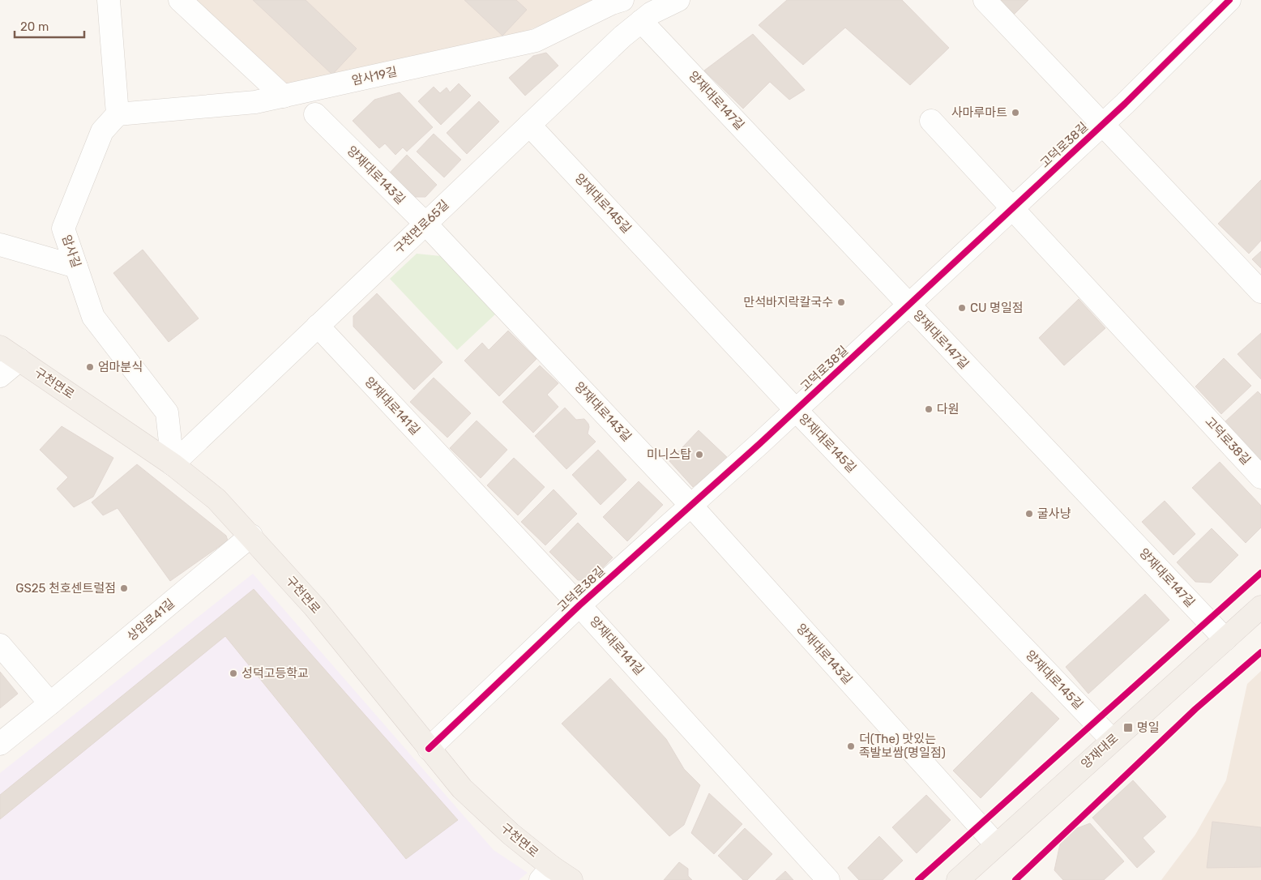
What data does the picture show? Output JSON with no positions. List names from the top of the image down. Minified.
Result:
{"streets":{"main road":["구천면로","양재대로"],"street":["암사19길","양재대로147길","고덕로38길","양재대로143길","양재대로145길","구천면로65길","암사길","양재대로141길","상암로41길"]},"crossings":[["암사19길","암사길"],["양재대로147길","고덕로38길"],["양재대로147길","구천면로65길"],["양재대로147길","양재대로"],["고덕로38길","양재대로143길"],["고덕로38길","양재대로145길"],["고덕로38길","구천면로"],["고덕로38길","양재대로141길"],["양재대로143길","구천면로65길"],["양재대로143길","양재대로"],["양재대로145길","구천면로65길"],["양재대로145길","양재대로"],["구천면로65길","암사길"],["구천면로65길","구천면로"],["구천면로65길","양재대로141길"],["암사길","구천면로"],["구천면로","상암로41길"]],"places":{"other":["사마루마트","만석바지락칼국수","CU 명일점","엄마분식","다원","미니스탑","굴사냥","GS25 천호센트럴점","성덕고등학교","더(The) 맛있는 족발보쌈(명일점)"],"transit":["명일"]},"scale_bar":"20 m"}
